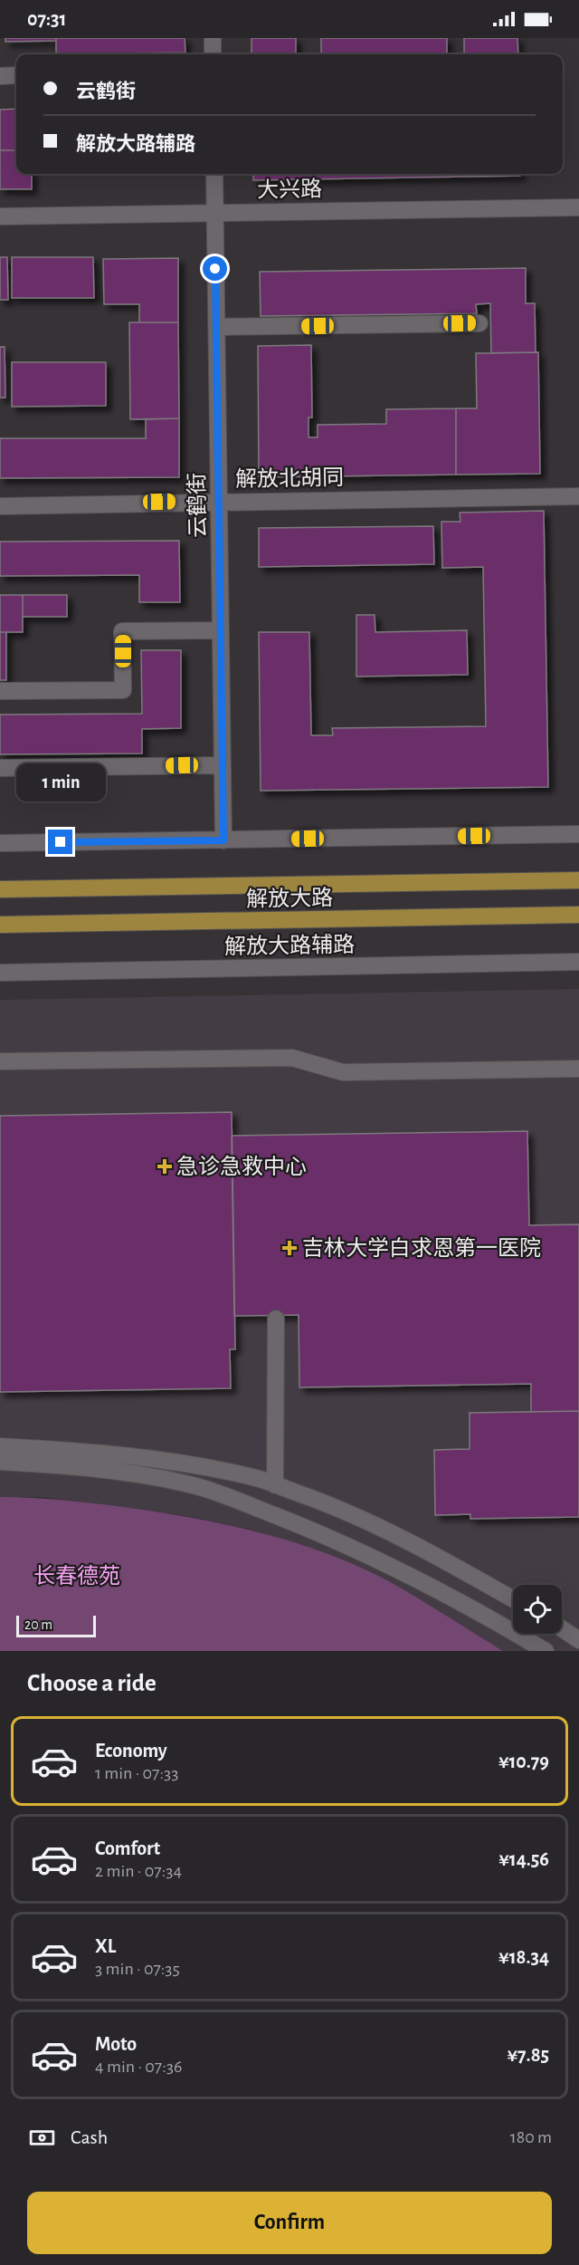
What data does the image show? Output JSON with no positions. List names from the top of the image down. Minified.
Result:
{"streets":{"main road":["解放大路"],"street":["大兴路","解放北胡同","云鹤街","解放大路辅路"]},"crossings":[["大兴路","云鹤街"],["解放北胡同","云鹤街"]],"parks":["长春德苑"],"places":{"health":["急诊急救中心","吉林大学白求恩第一医院"]},"scale_bar":"20 m","page":{"status":"07:31","banner":["云鹤街","解放大路辅路"],"bubble":"1 min","scale":"20 m","heading":"Choose a ride","list":[{"name":"Economy","note":"1 min · 07:33","value":"¥10.79"},{"name":"Comfort","note":"2 min · 07:34","value":"¥14.56"},{"name":"XL","note":"3 min · 07:35","value":"¥18.34"},{"name":"Moto","note":"4 min · 07:36","value":"¥7.85"}],"pay":["Cash","180 m"],"buttons":"Confirm"}}
